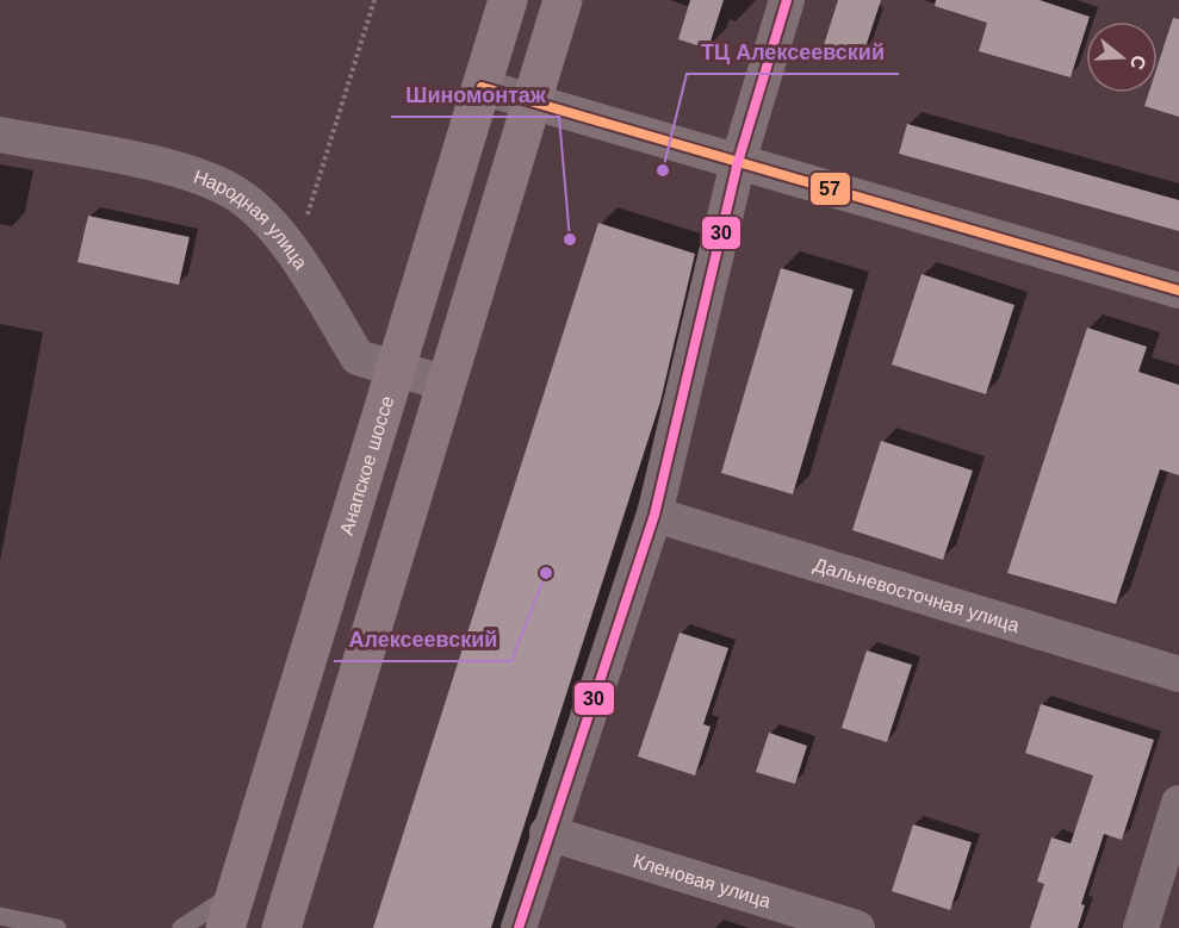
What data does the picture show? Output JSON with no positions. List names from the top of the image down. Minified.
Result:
{"streets":{"main road":["Анапское шоссе"],"street":["Народная улица","Дальневосточная улица","Кленовая улица"]},"crossings":[["Народная улица","Анапское шоссе"]],"places":["ТЦ Алексеевский","Шиномонтаж","Алексеевский"],"lines":["transit line 30","transit line 57"],"north":"right"}
